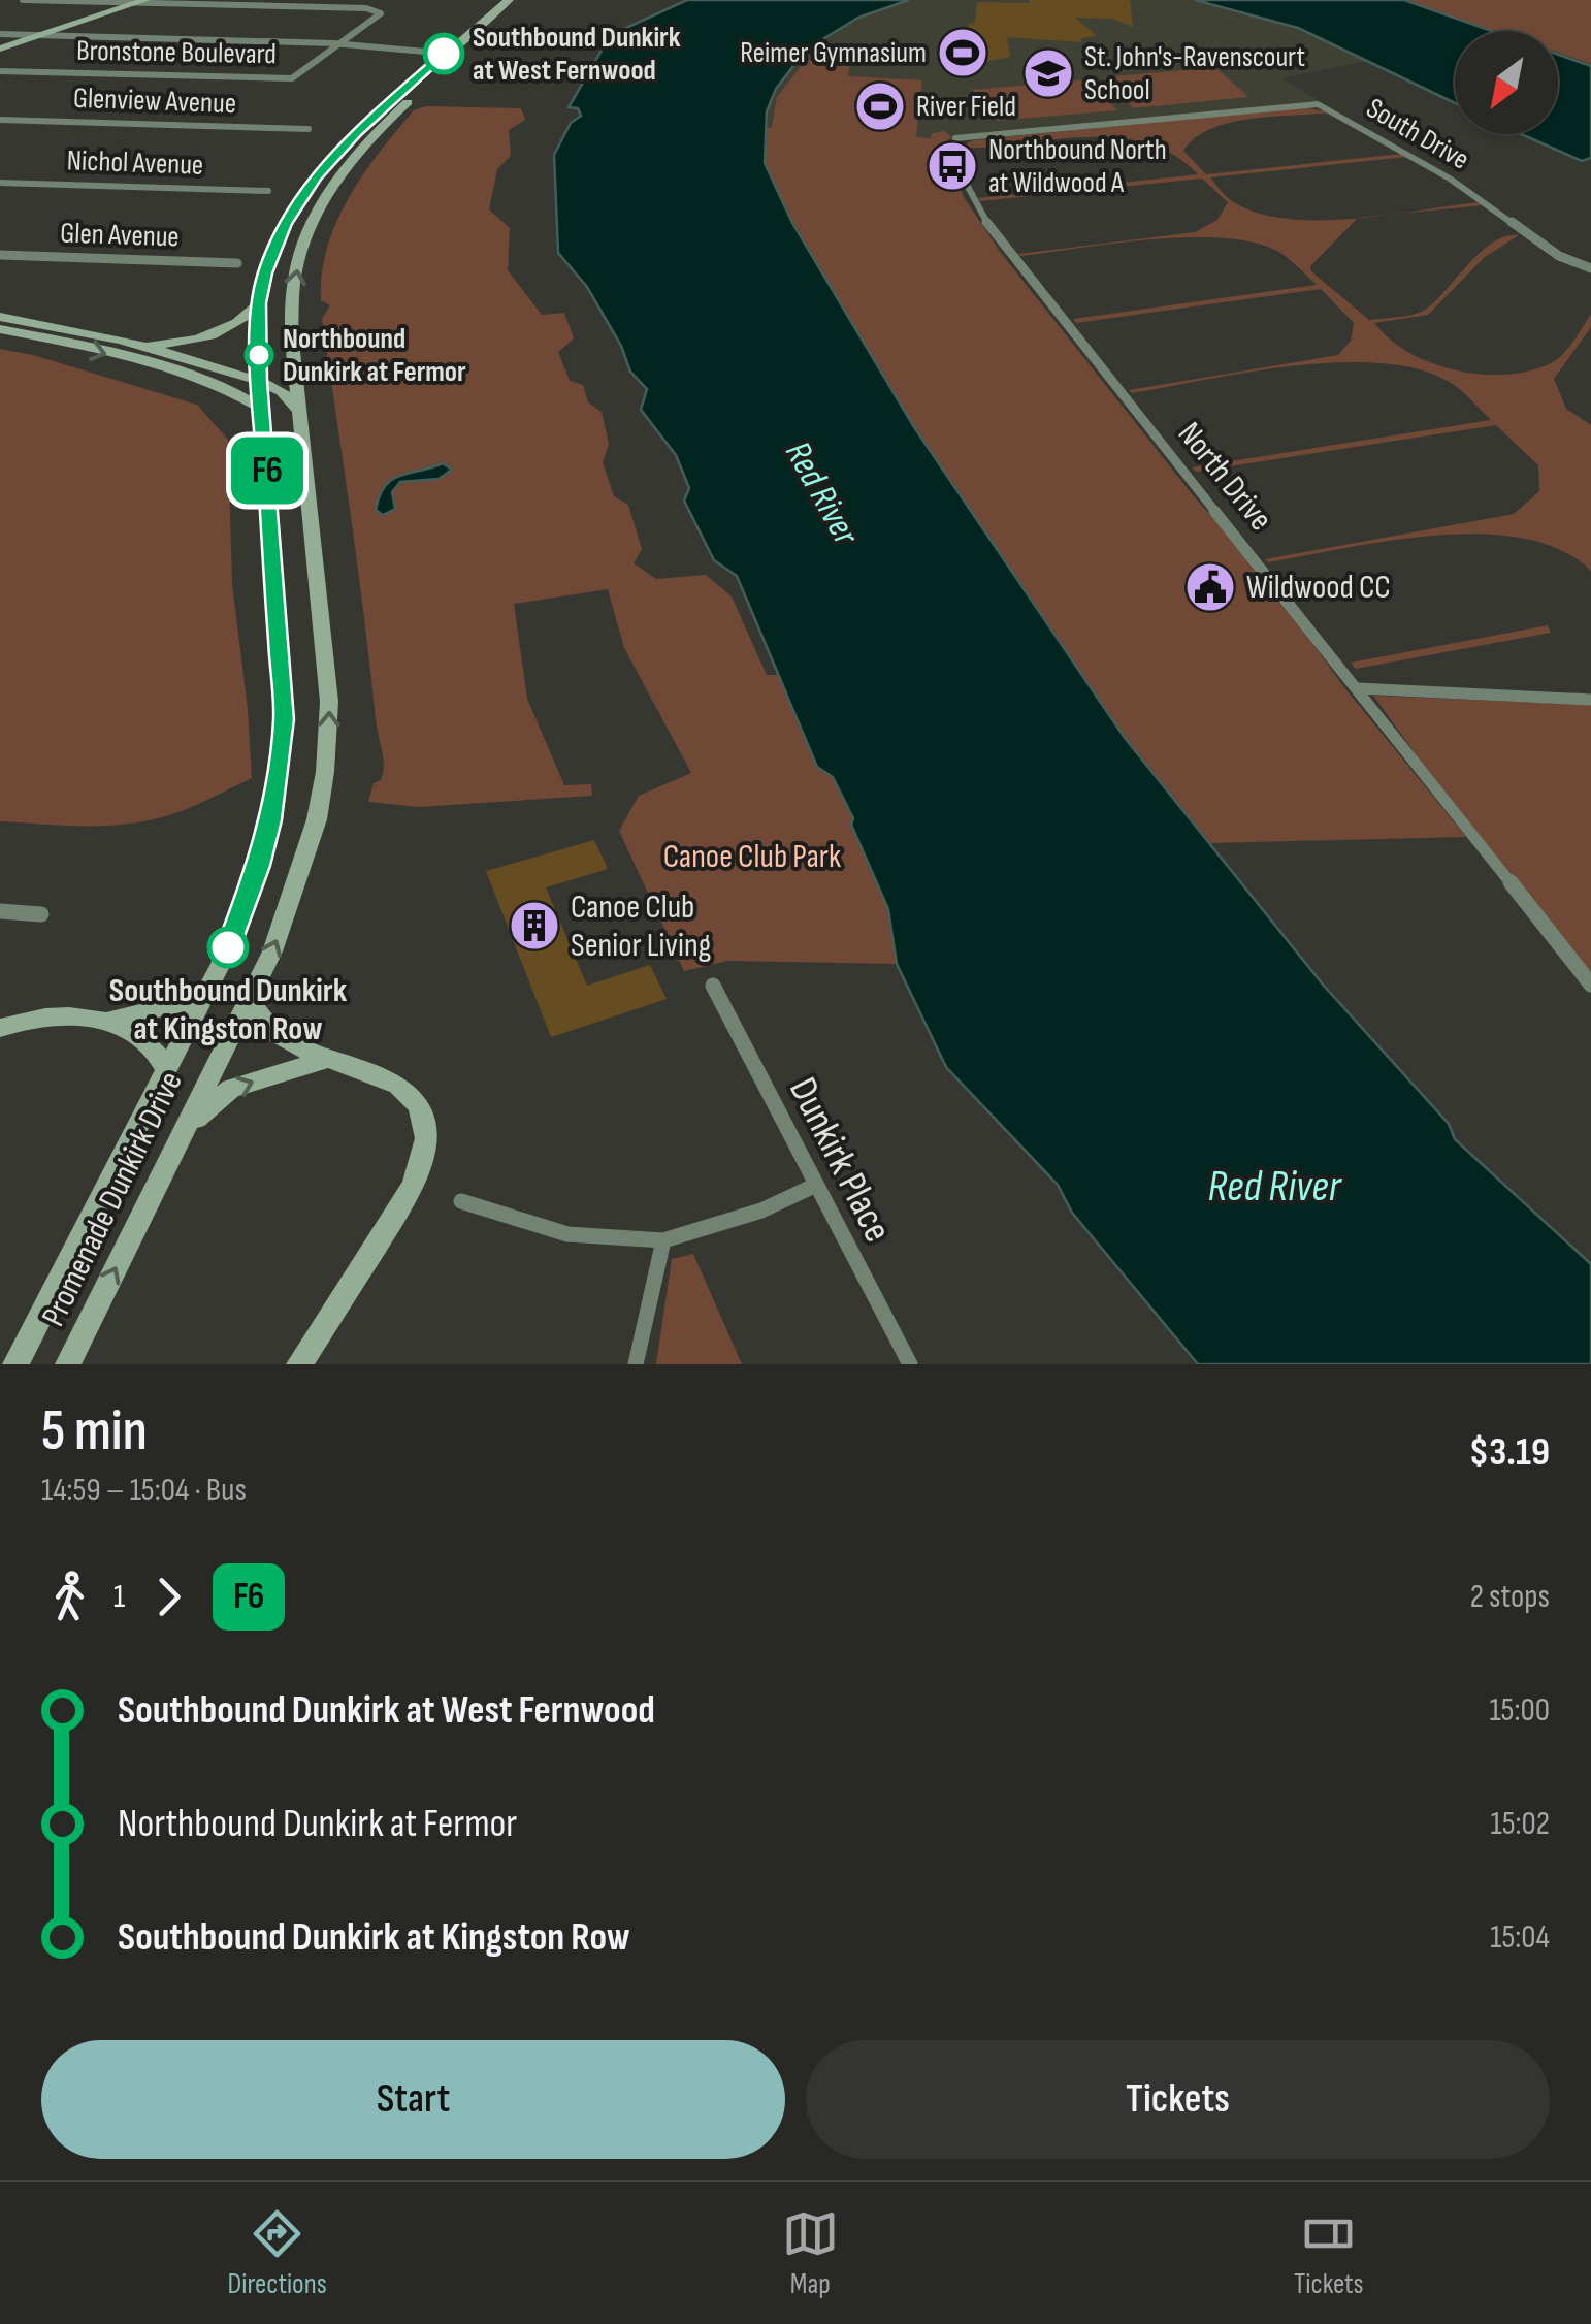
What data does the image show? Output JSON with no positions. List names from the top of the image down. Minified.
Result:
{"streets":{"main road":["Promenade Dunkirk Drive"],"street":["Bronstone Boulevard","Glenview Avenue","South Drive","Nichol Avenue","Glen Avenue","North Drive","Dunkirk Place"]},"crossings":[["South Drive","North Drive"]],"water":["Red River"],"parks":["Canoe Club Park"],"places":{"sports":["Reimer Gymnasium","River Field"],"other":["Southbound Dunkirk at West Fernwood","Northbound Dunkirk at Fermor","Southbound Dunkirk at Kingston Row"],"school or university":["St. John's-Ravenscourt School"],"bus stop":["Northbound North at Wildwood A"],"public building":["Wildwood CC"],"building":["Canoe Club Senior Living"]},"lines":["bus line F6"],"north":"bottom left","page":{"on_map":"F6","heading":["5 min","14:59 – 15:04 · Bus","$3.19"],"legs":["1","F6","2 stops"],"list":[{"name":"Southbound Dunkirk at West Fernwood","value":"15:00"},{"name":"Northbound Dunkirk at Fermor","value":"15:02"},{"name":"Southbound Dunkirk at Kingston Row","value":"15:04"}],"buttons":["Start","Tickets"],"tabs":["Directions","Map","Tickets"]}}
